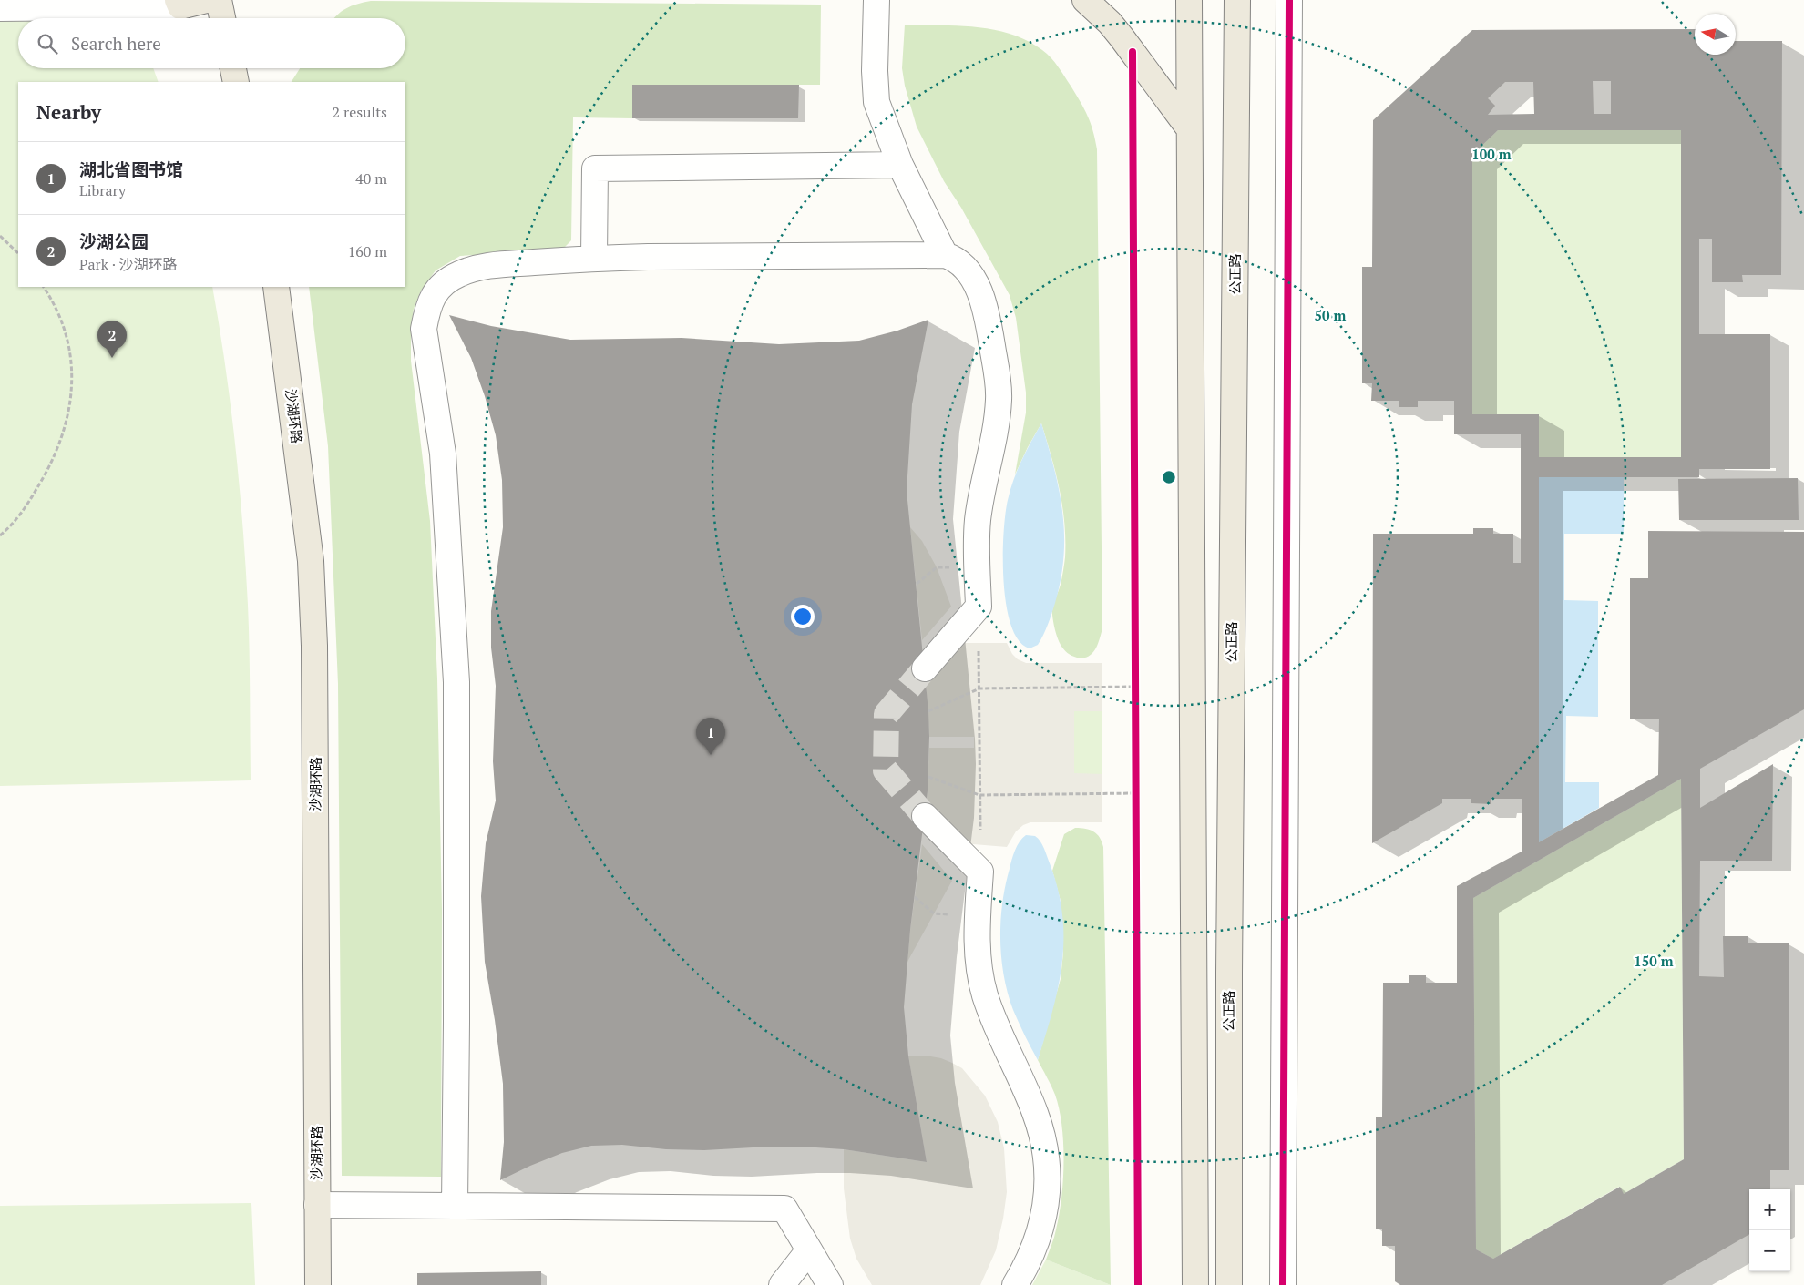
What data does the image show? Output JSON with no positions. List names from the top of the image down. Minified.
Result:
{"streets":{"main road":["公正路","沙湖环路"]},"north":"left","page":{"search":"Search here","heading":["Nearby","2 results"],"list":[{"mark":"1","name":"湖北省图书馆","note":"Library","value":"40 m"},{"mark":"2","name":"沙湖公园","note":"Park · 沙湖环路","value":"160 m"}],"pins":["2","1"],"map_buttons":["+","−"]},"rings":["100 m","50 m","150 m"]}
